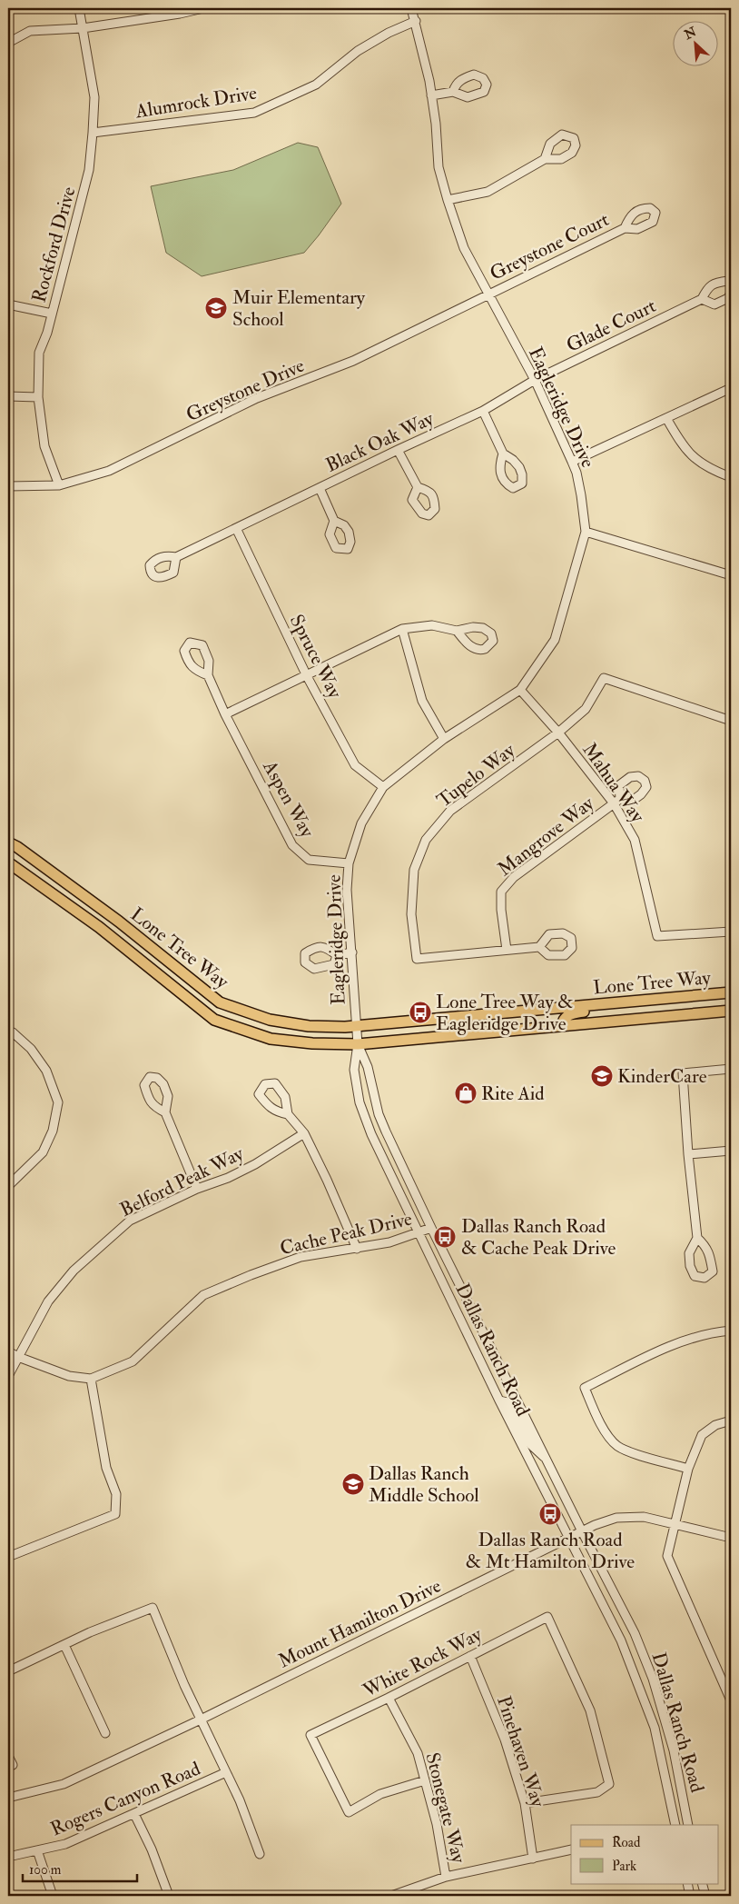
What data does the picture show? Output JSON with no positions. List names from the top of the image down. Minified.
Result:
{"streets":{"main road":["Lone Tree Way"],"street":["Alumrock Drive","Rockford Drive","Greystone Court","Glade Court","Greystone Drive","Eagleridge Drive","Black Oak Way","Spruce Way","Tupelo Way","Mahua Way","Aspen Way","Mangrove Way","Belford Peak Way","Cache Peak Drive","Dallas Ranch Road","Mount Hamilton Drive","White Rock Way","Pinehaven Way","Rogers Canyon Road","Stonegate Way"]},"crossings":[["Alumrock Drive","Rockford Drive"],["Alumrock Drive","Eagleridge Drive"],["Rockford Drive","Greystone Drive"],["Greystone Court","Greystone Drive"],["Greystone Court","Eagleridge Drive"],["Glade Court","Eagleridge Drive"],["Glade Court","Black Oak Way"],["Greystone Drive","Eagleridge Drive"],["Eagleridge Drive","Black Oak Way"],["Eagleridge Drive","Spruce Way"],["Eagleridge Drive","Mahua Way"],["Eagleridge Drive","Aspen Way"],["Eagleridge Drive","Lone Tree Way"],["Eagleridge Drive","Dallas Ranch Road"],["Black Oak Way","Spruce Way"],["Tupelo Way","Mahua Way"],["Tupelo Way","Mangrove Way"],["Mahua Way","Mangrove Way"],["Lone Tree Way","Dallas Ranch Road"],["Cache Peak Drive","Dallas Ranch Road"],["Dallas Ranch Road","Mount Hamilton Drive"],["White Rock Way","Pinehaven Way"],["White Rock Way","Stonegate Way"]],"places":{"school or university":["Muir Elementary School","KinderCare","Dallas Ranch Middle School"],"bus stop":["Lone Tree Way & Eagleridge Drive","Dallas Ranch Road & Cache Peak Drive","Dallas Ranch Road & Mt Hamilton Drive"],"shop":["Rite Aid"]},"legend":["Road","Park"],"scale_bar":"100 m","north":"top left"}
